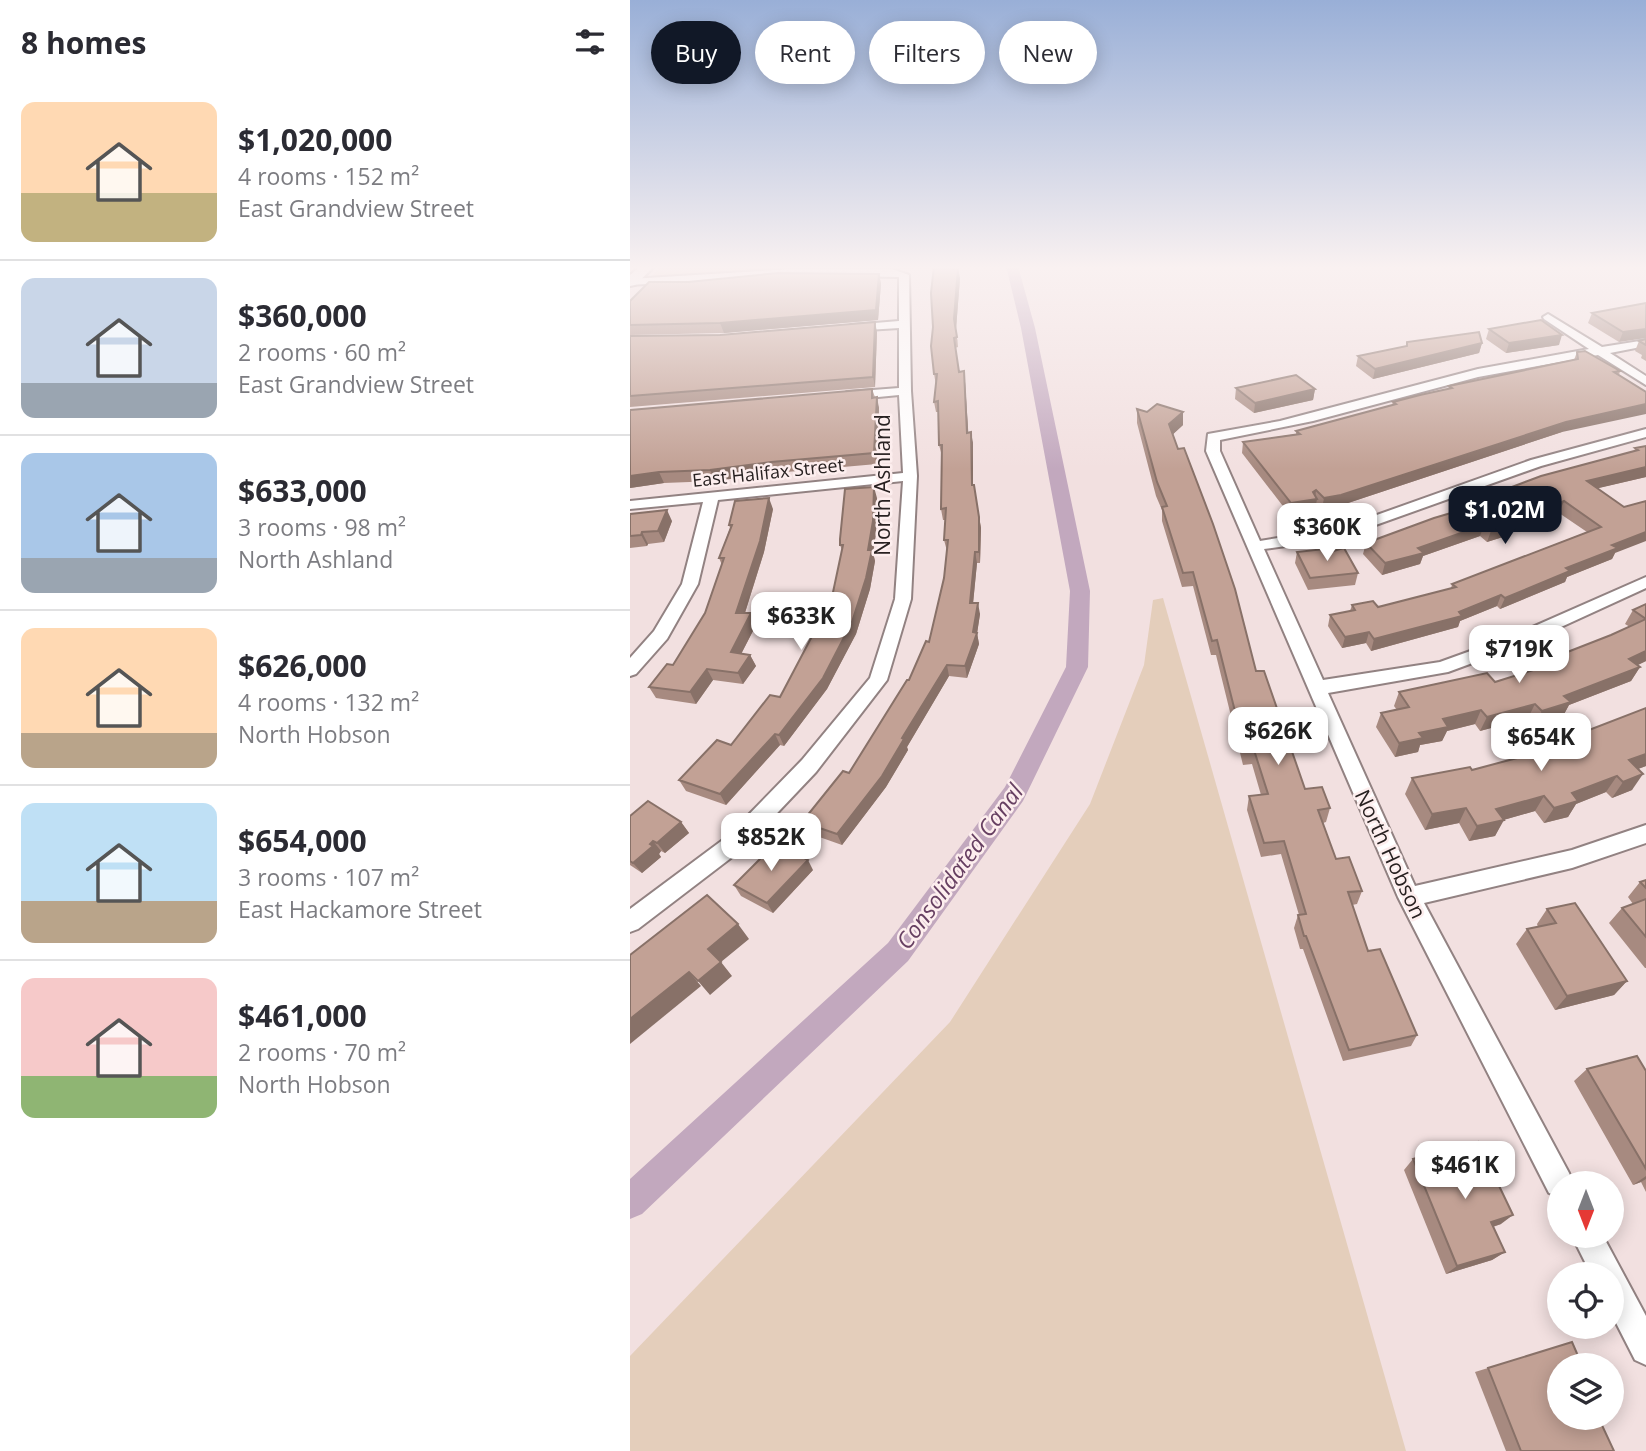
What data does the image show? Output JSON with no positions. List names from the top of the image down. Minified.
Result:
{"streets":{"street":["East Halifax Street","North Ashland","North Hobson"]},"crossings":[["East Halifax Street","North Ashland"]],"water":["Consolidated Canal"],"north":"bottom","page":{"heading":"8 homes","chip":["Buy","Rent","Filters","New"],"list":[{"name":"$1,020,000","note":"4 rooms · 152 m² · East Grandview Street"},{"name":"$360,000","note":"2 rooms · 60 m² · East Grandview Street"},{"name":"$633,000","note":"3 rooms · 98 m² · North Ashland"},{"name":"$626,000","note":"4 rooms · 132 m² · North Hobson"},{"name":"$654,000","note":"3 rooms · 107 m² · East Hackamore Street"},{"name":"$461,000","note":"2 rooms · 70 m² · North Hobson"}],"price":["$1.02M","$360K","$633K","$719K","$626K","$654K","$852K","$461K"]}}
